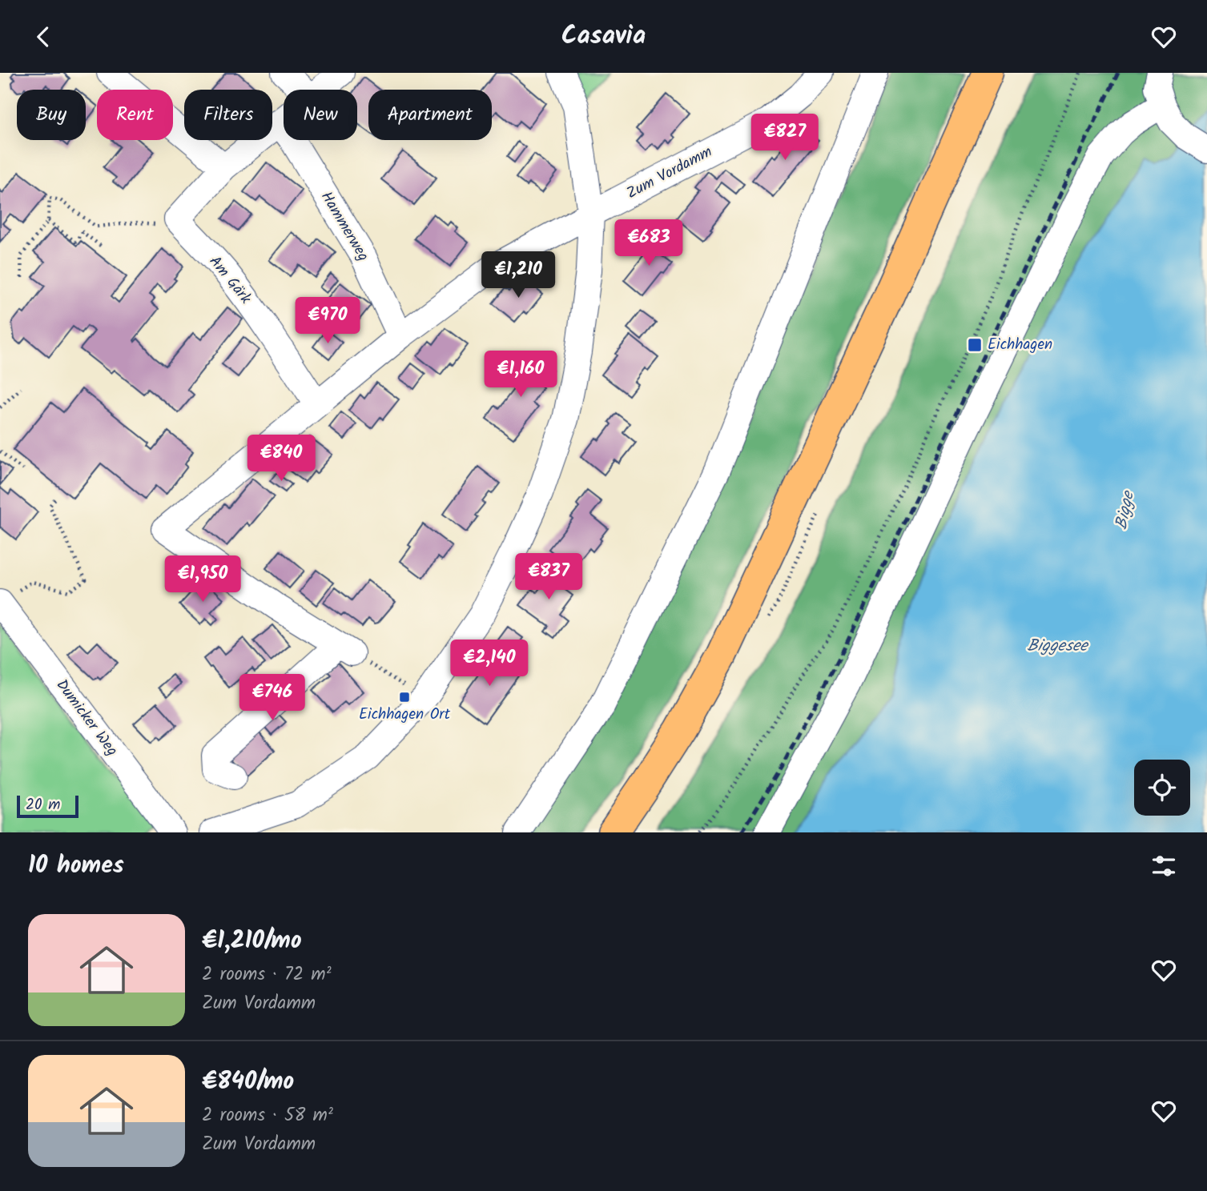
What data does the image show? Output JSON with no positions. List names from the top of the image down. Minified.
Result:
{"streets":{"street":["Zum Vordamm","Hammerweg","Am Gärk","Dumicker Weg"]},"crossings":[["Zum Vordamm","Hammerweg"],["Zum Vordamm","Am Gärk"],["Hammerweg","Am Gärk"]],"water":["Bigge","Biggesee"],"places":{"transit":["Eichhagen","Eichhagen Ort"]},"scale_bar":"20 m","page":{"header":"Casavia","chip":["Buy","Rent","Filters","New","Apartment"],"price":["€827","€683","€1,210","€970","€1,160","€840","€837","€1,950","€2,140","€746"],"scale":"20 m","heading":"10 homes","list":[{"name":"€1,210/mo","note":"2 rooms · 72 m² · Zum Vordamm"},{"name":"€840/mo","note":"2 rooms · 58 m² · Zum Vordamm"}]}}
